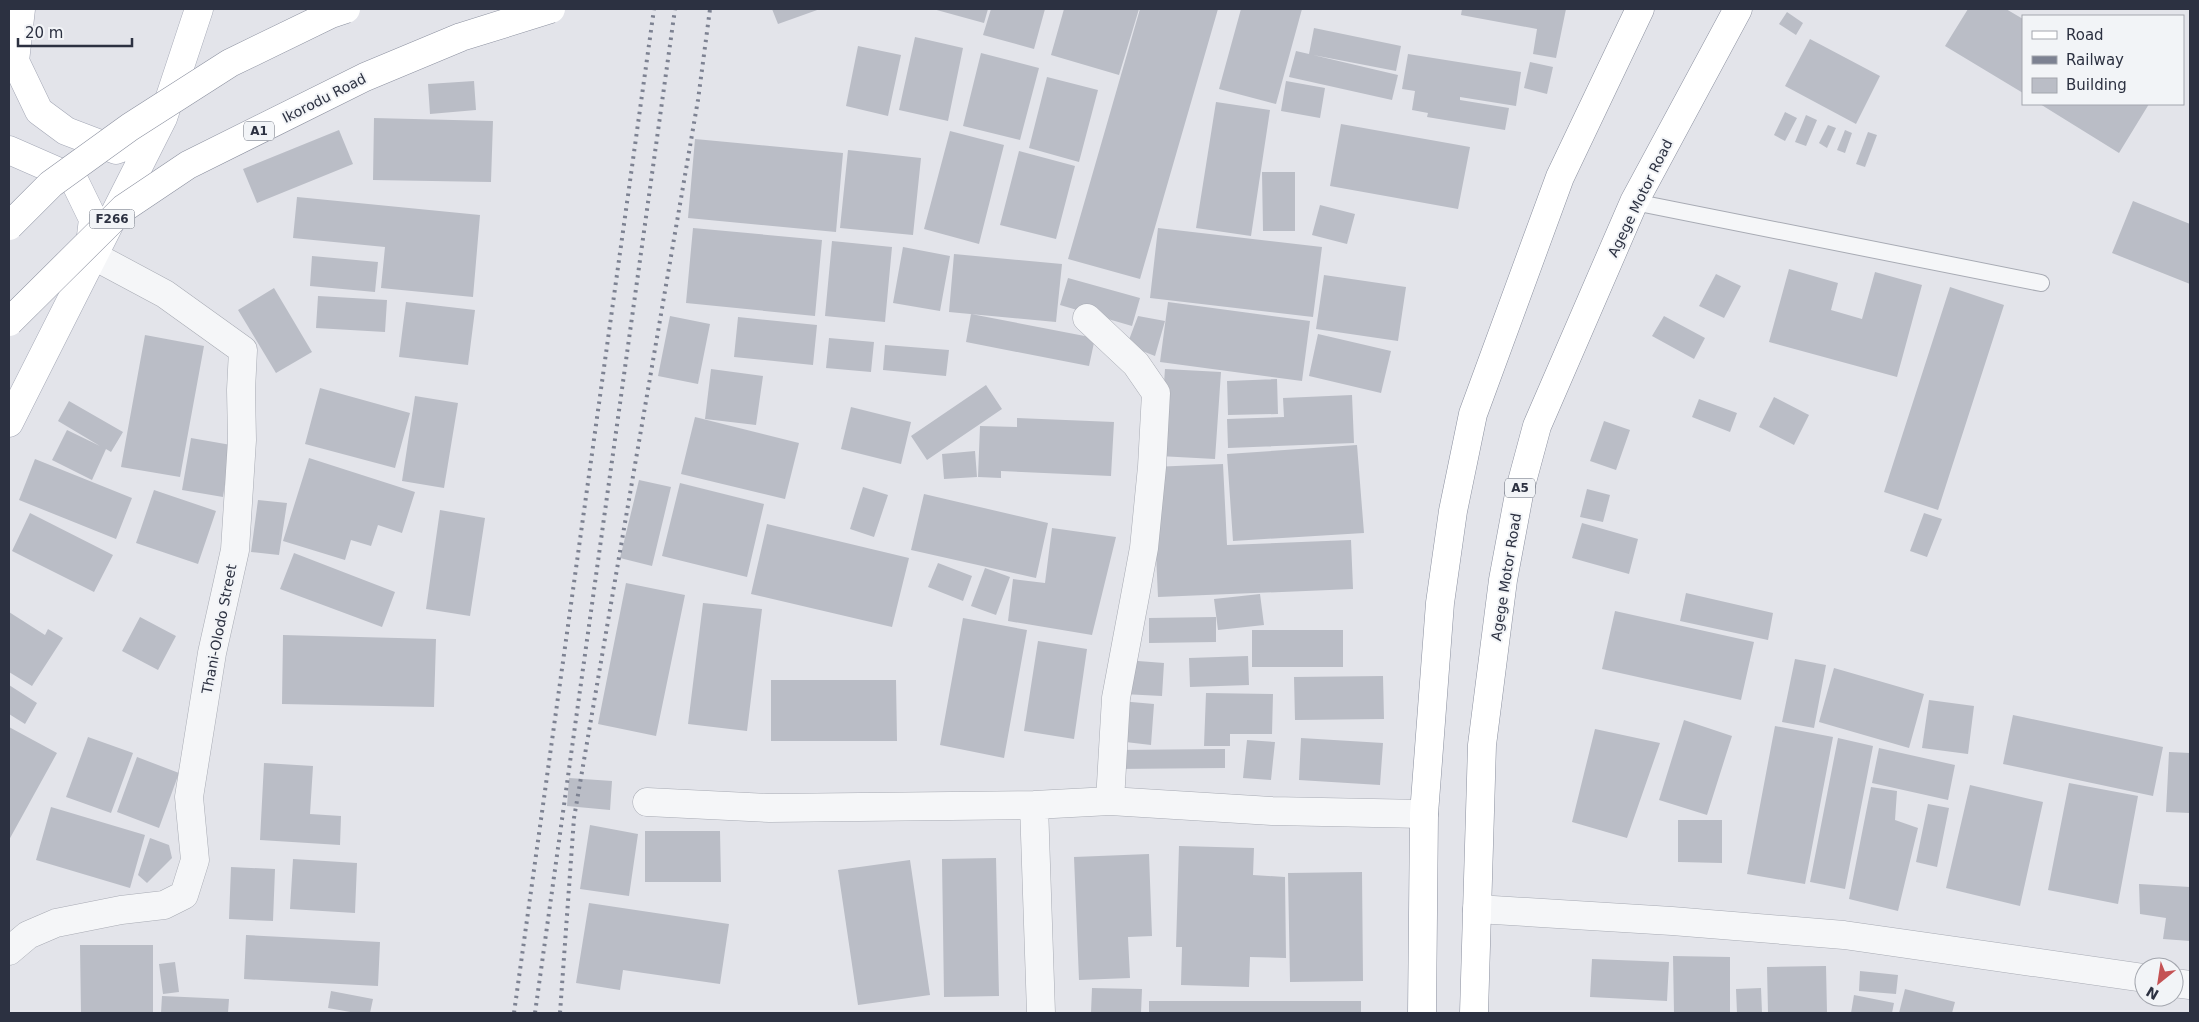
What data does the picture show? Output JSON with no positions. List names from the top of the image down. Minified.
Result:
{"streets":{"main road":["Ikorodu Road","A1","Agege Motor Road","F266","A5"],"street":["Thani-Olodo Street"]},"crossings":[["F266","Thani-Olodo Street"]],"legend":["Road","Railway","Building"],"scale_bar":"20 m","north":"bottom left"}
